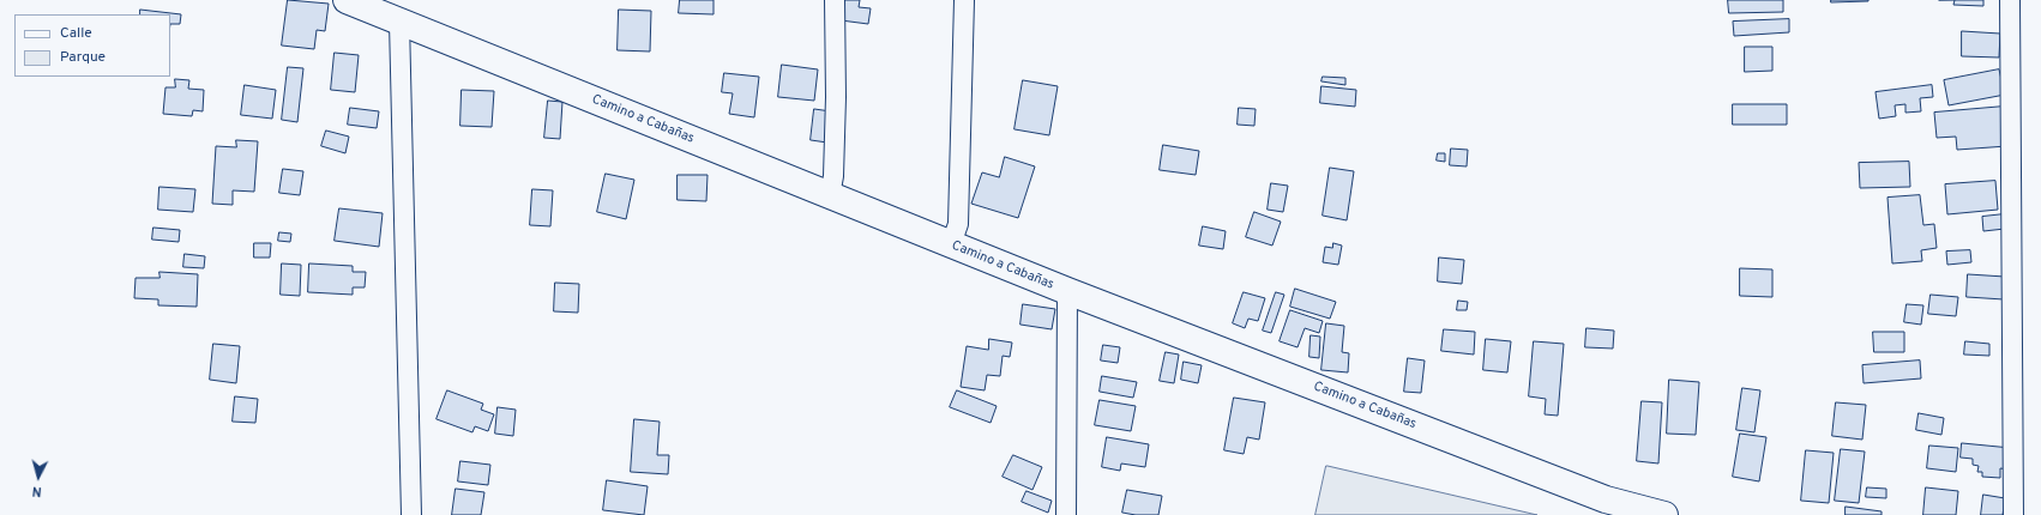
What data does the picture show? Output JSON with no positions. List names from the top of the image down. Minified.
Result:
{"streets":{"street":["Camino a Cabañas"]},"legend":["Calle","Parque"],"north":"bottom"}
